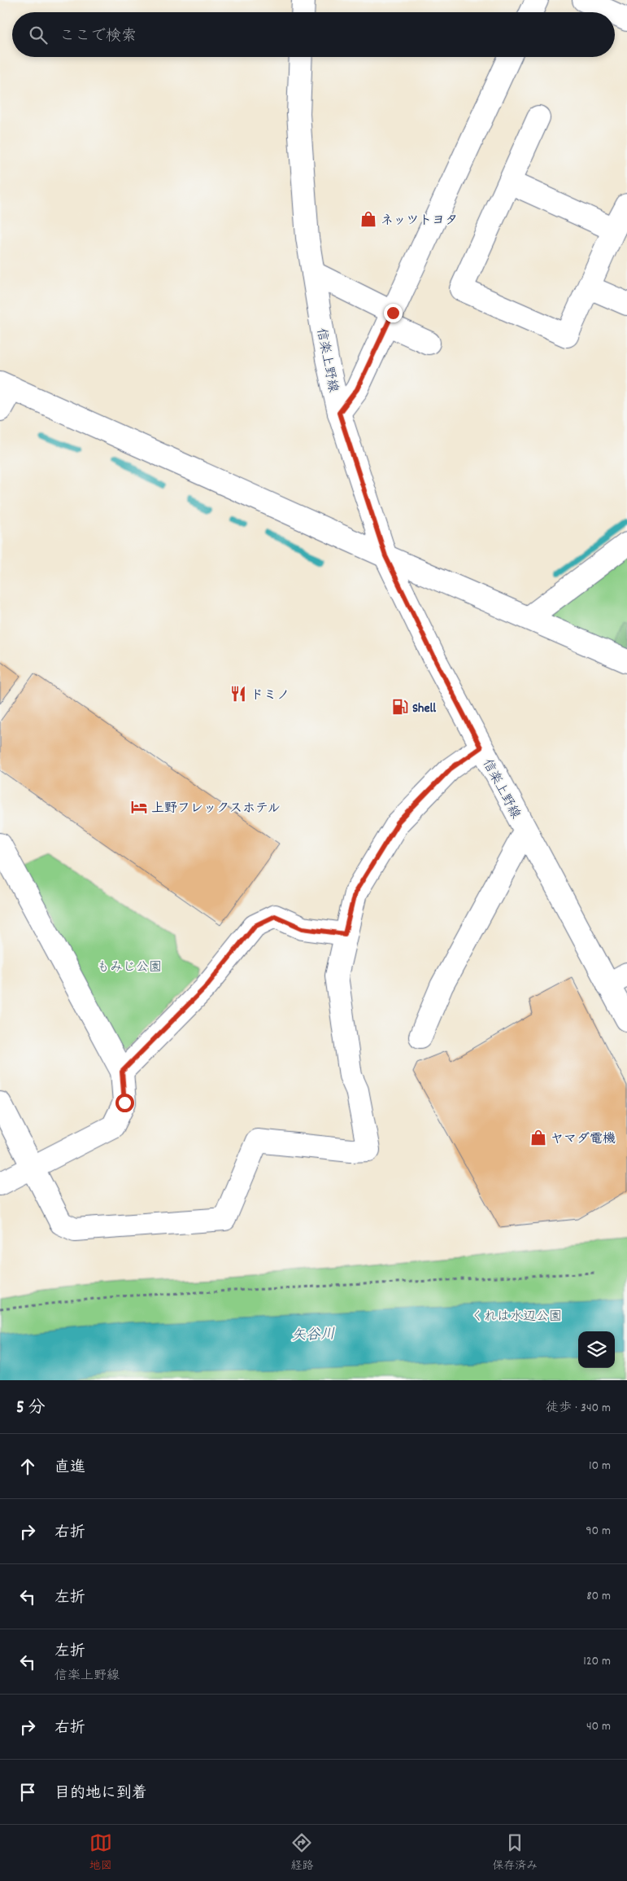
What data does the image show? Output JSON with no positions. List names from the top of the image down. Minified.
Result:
{"streets":{"street":["信楽上野線"]},"water":["矢谷川"],"parks":["もみじ公園","くれは水辺公園"],"places":{"shop":["ネッツトヨタ","ヤマダ電機"],"restaurant":["ドミノ"],"fuel station":["Shell"],"hotel":["上野フレックスホテル"]},"page":{"search":"ここで検索","heading":["5 分","徒歩 · 340 m"],"list":[["直進","10 m"],["右折","90 m"],["左折","80 m"],["左折","信楽上野線","120 m"],["右折","40 m"],"目的地に到着"],"nav":["地図","経路","保存済み"]}}
